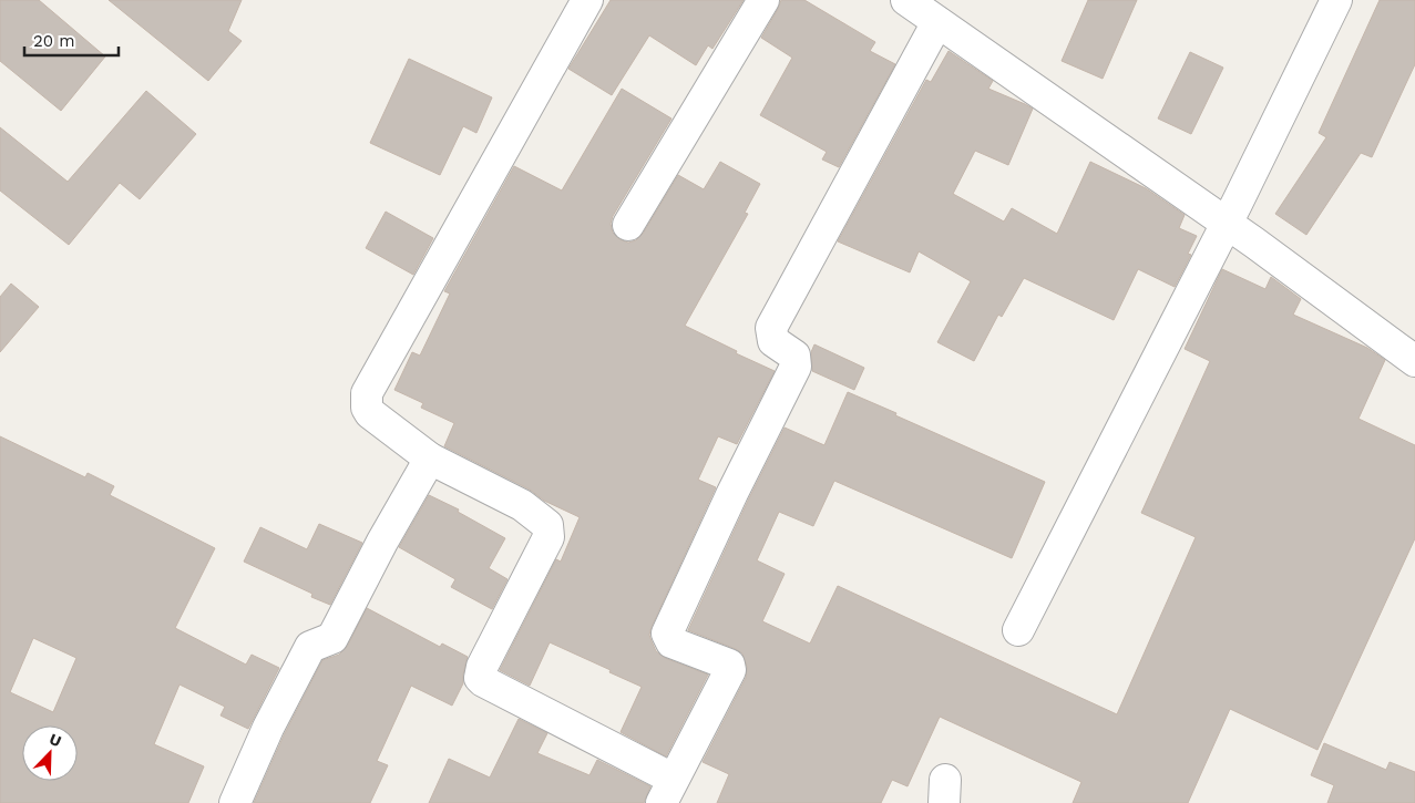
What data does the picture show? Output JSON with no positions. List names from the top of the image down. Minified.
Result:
{"scale_bar":"20 m","north":"top right"}
